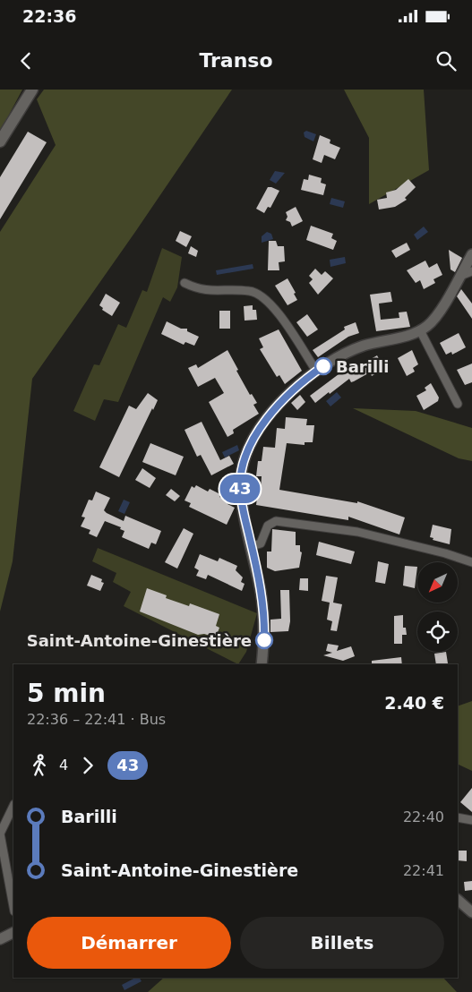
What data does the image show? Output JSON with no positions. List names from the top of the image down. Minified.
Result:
{"places":["Barilli","Saint-Antoine-Ginestière"],"lines":["bus line 43"],"north":"bottom left","page":{"status":"22:36","header":"Transo","on_map":"43","heading":["5 min","22:36 – 22:41 · Bus","2.40 €"],"legs":["4","43"],"list":[{"name":"Barilli","value":"22:40"},{"name":"Saint-Antoine-Ginestière","value":"22:41"}],"buttons":["Démarrer","Billets"]}}
